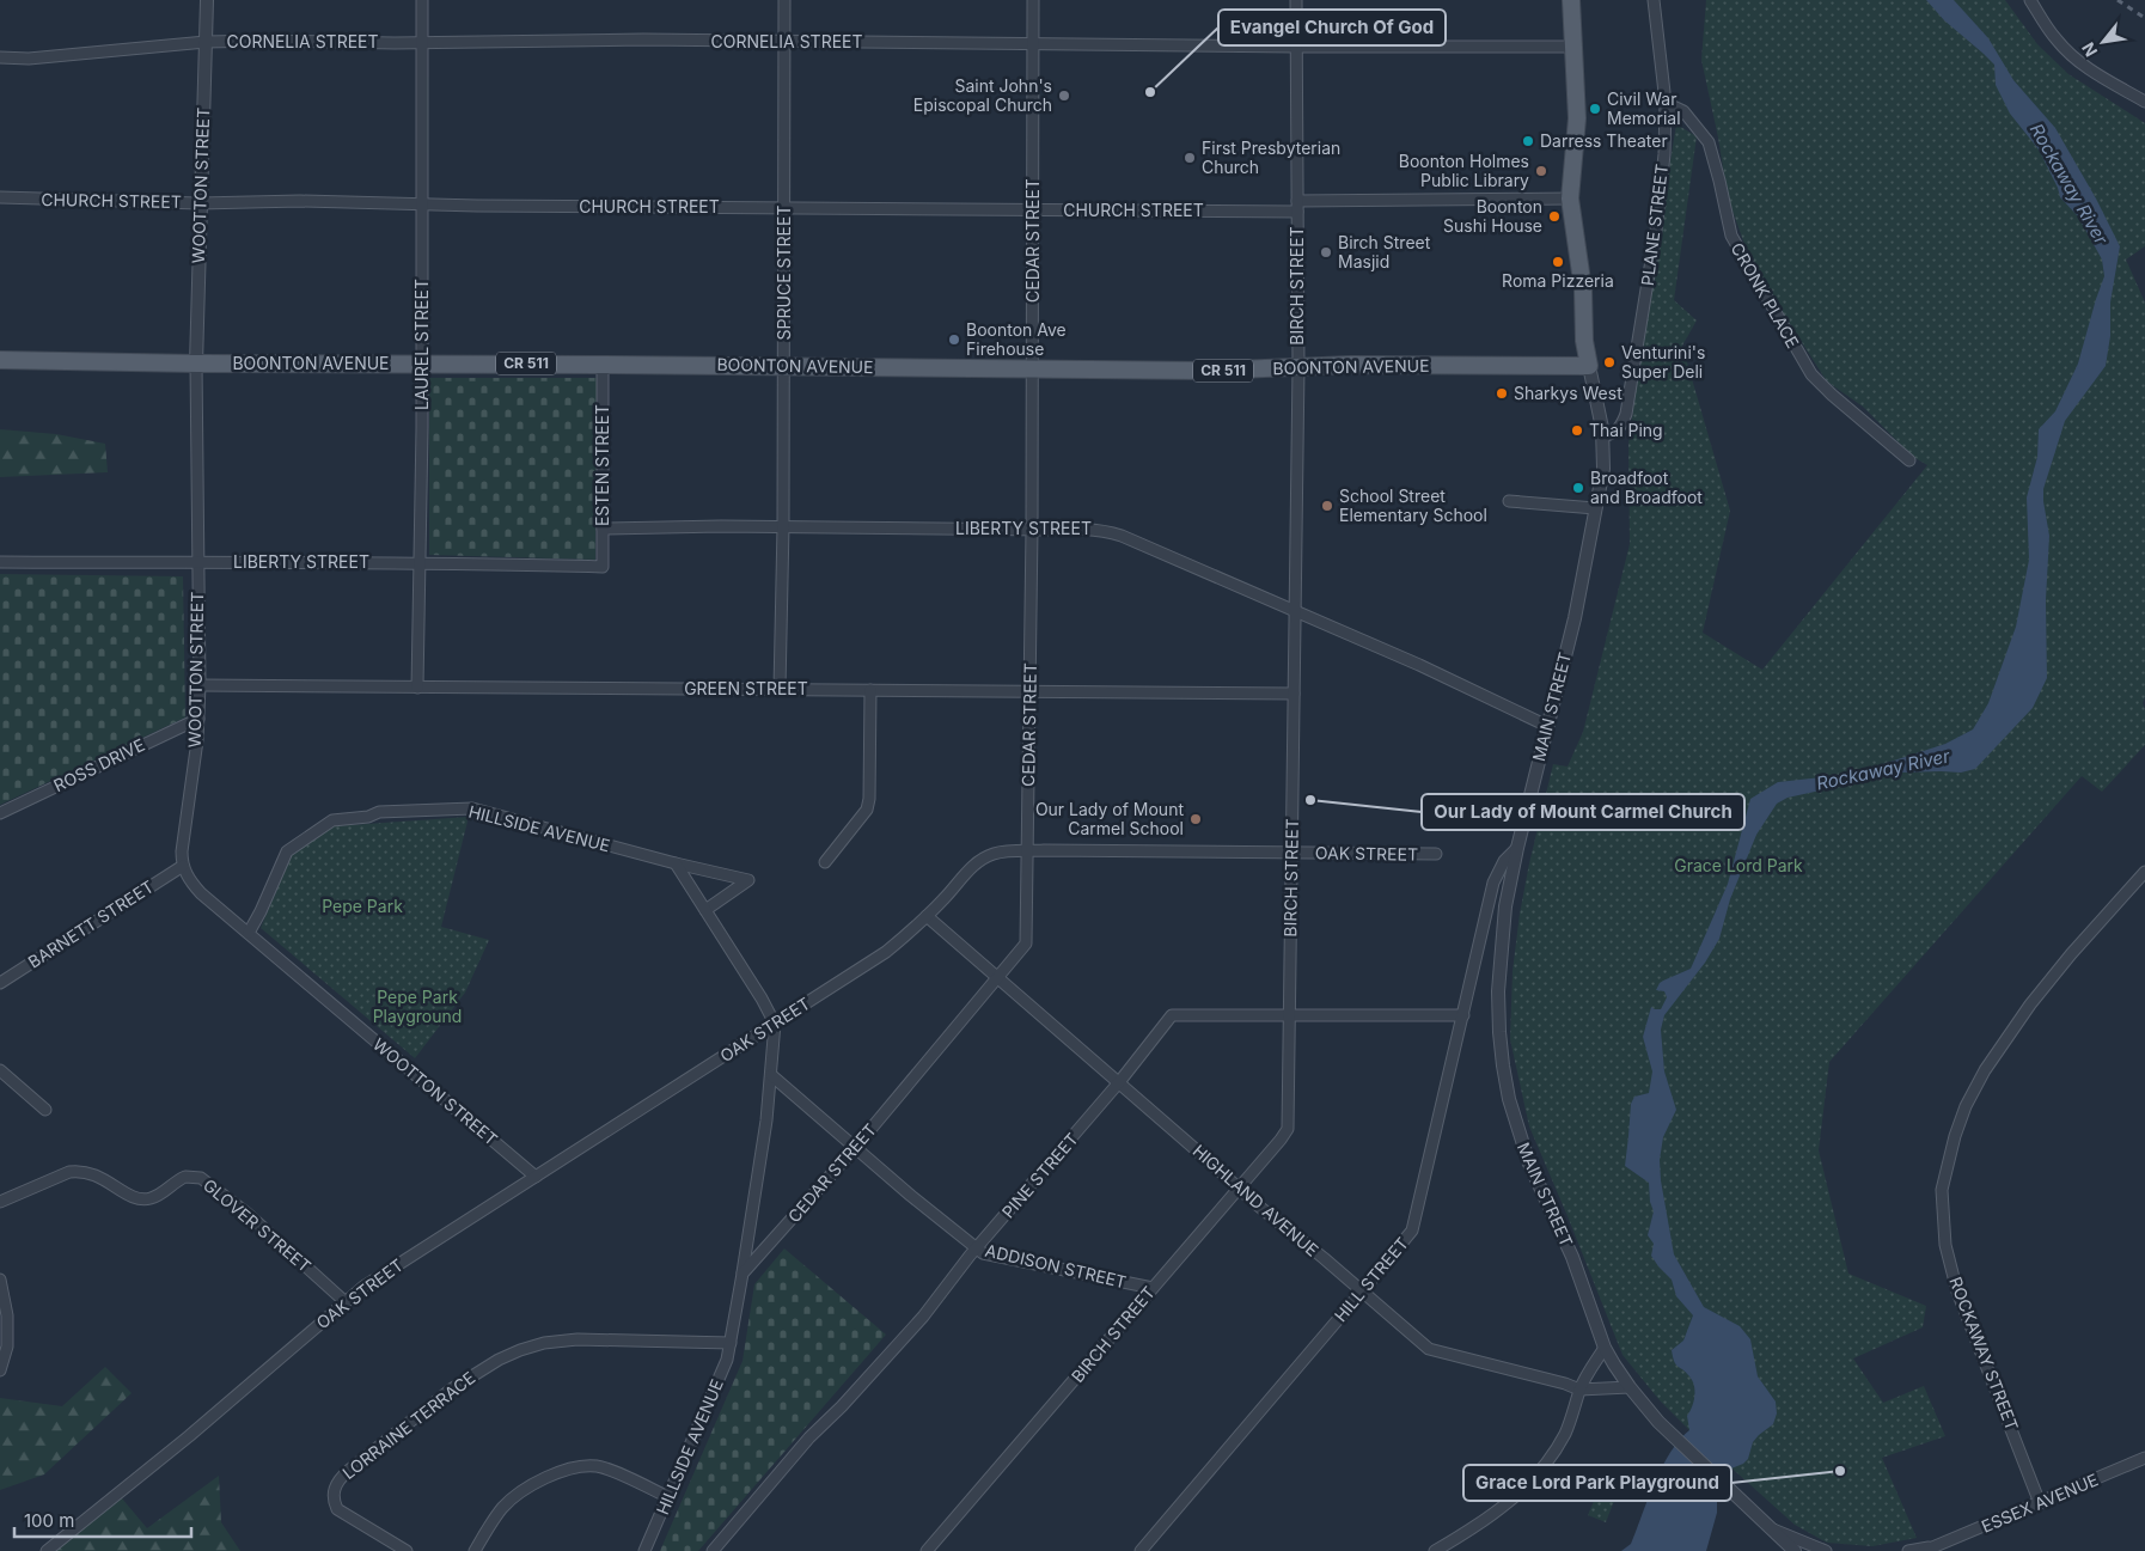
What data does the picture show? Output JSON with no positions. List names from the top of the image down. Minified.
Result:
{"streets":{"main road":["BOONTON AVENUE","CR 511","MAIN STREET"],"street":["CORNELIA STREET","WOOTTON STREET","CHURCH STREET","PLANE STREET","CEDAR STREET","SPRUCE STREET","BIRCH STREET","CRONK PLACE","LAUREL STREET","ESTEN STREET","LIBERTY STREET","GREEN STREET","ROSS DRIVE","HILLSIDE AVENUE","OAK STREET","BARNETT STREET","PINE STREET","HIGHLAND AVENUE","GLOVER STREET","ADDISON STREET","HILL STREET","ROCKAWAY STREET","LORRAINE TERRACE","ESSEX AVENUE"]},"crossings":[["CORNELIA STREET","WOOTTON STREET"],["CORNELIA STREET","CEDAR STREET"],["CORNELIA STREET","SPRUCE STREET"],["CORNELIA STREET","BIRCH STREET"],["CORNELIA STREET","LAUREL STREET"],["CORNELIA STREET","MAIN STREET"],["WOOTTON STREET","CHURCH STREET"],["WOOTTON STREET","BOONTON AVENUE"],["WOOTTON STREET","LIBERTY STREET"],["WOOTTON STREET","GREEN STREET"],["WOOTTON STREET","ROSS DRIVE"],["WOOTTON STREET","HILLSIDE AVENUE"],["WOOTTON STREET","OAK STREET"],["WOOTTON STREET","BARNETT STREET"],["CHURCH STREET","CEDAR STREET"],["CHURCH STREET","SPRUCE STREET"],["CHURCH STREET","BIRCH STREET"],["CHURCH STREET","LAUREL STREET"],["CHURCH STREET","MAIN STREET"],["PLANE STREET","CRONK PLACE"],["PLANE STREET","MAIN STREET"],["CEDAR STREET","BOONTON AVENUE"],["CEDAR STREET","LIBERTY STREET"],["CEDAR STREET","GREEN STREET"],["CEDAR STREET","OAK STREET"],["CEDAR STREET","HIGHLAND AVENUE"],["CEDAR STREET","ADDISON STREET"],["SPRUCE STREET","BOONTON AVENUE"],["SPRUCE STREET","LIBERTY STREET"],["SPRUCE STREET","GREEN STREET"],["BIRCH STREET","BOONTON AVENUE"],["BIRCH STREET","LIBERTY STREET"],["BIRCH STREET","GREEN STREET"],["BIRCH STREET","OAK STREET"],["BIRCH STREET","PINE STREET"],["BIRCH STREET","HIGHLAND AVENUE"],["BIRCH STREET","ADDISON STREET"],["LAUREL STREET","BOONTON AVENUE"],["LAUREL STREET","LIBERTY STREET"],["LAUREL STREET","GREEN STREET"],["BOONTON AVENUE","ESTEN STREET"],["BOONTON AVENUE","MAIN STREET"],["ESTEN STREET","LIBERTY STREET"],["LIBERTY STREET","MAIN STREET"],["MAIN STREET","HIGHLAND AVENUE"],["MAIN STREET","HILL STREET"],["HILLSIDE AVENUE","LORRAINE TERRACE"],["OAK STREET","HIGHLAND AVENUE"],["OAK STREET","GLOVER STREET"],["PINE STREET","HIGHLAND AVENUE"],["PINE STREET","ADDISON STREET"],["PINE STREET","HILL STREET"],["HIGHLAND AVENUE","HILL STREET"],["ROCKAWAY STREET","ESSEX AVENUE"]],"water":["Rockaway River"],"parks":["Grace Lord Park","Pepe Park","Pepe Park Playground"],"places":["Evangel Church Of God","Saint John's Episcopal Church","Civil War Memorial","Darress Theater","First Presbyterian Church","Boonton Holmes Public Library","Boonton Sushi House","Birch Street Masjid","Roma Pizzeria","Boonton Ave Firehouse","Venturini's Super Deli","Sharkys West","Thai Ping","Broadfoot and Broadfoot","School Street Elementary School","Our Lady of Mount Carmel Church","Our Lady of Mount Carmel School","Grace Lord Park Playground"],"scale_bar":"100 m","north":"bottom left"}
